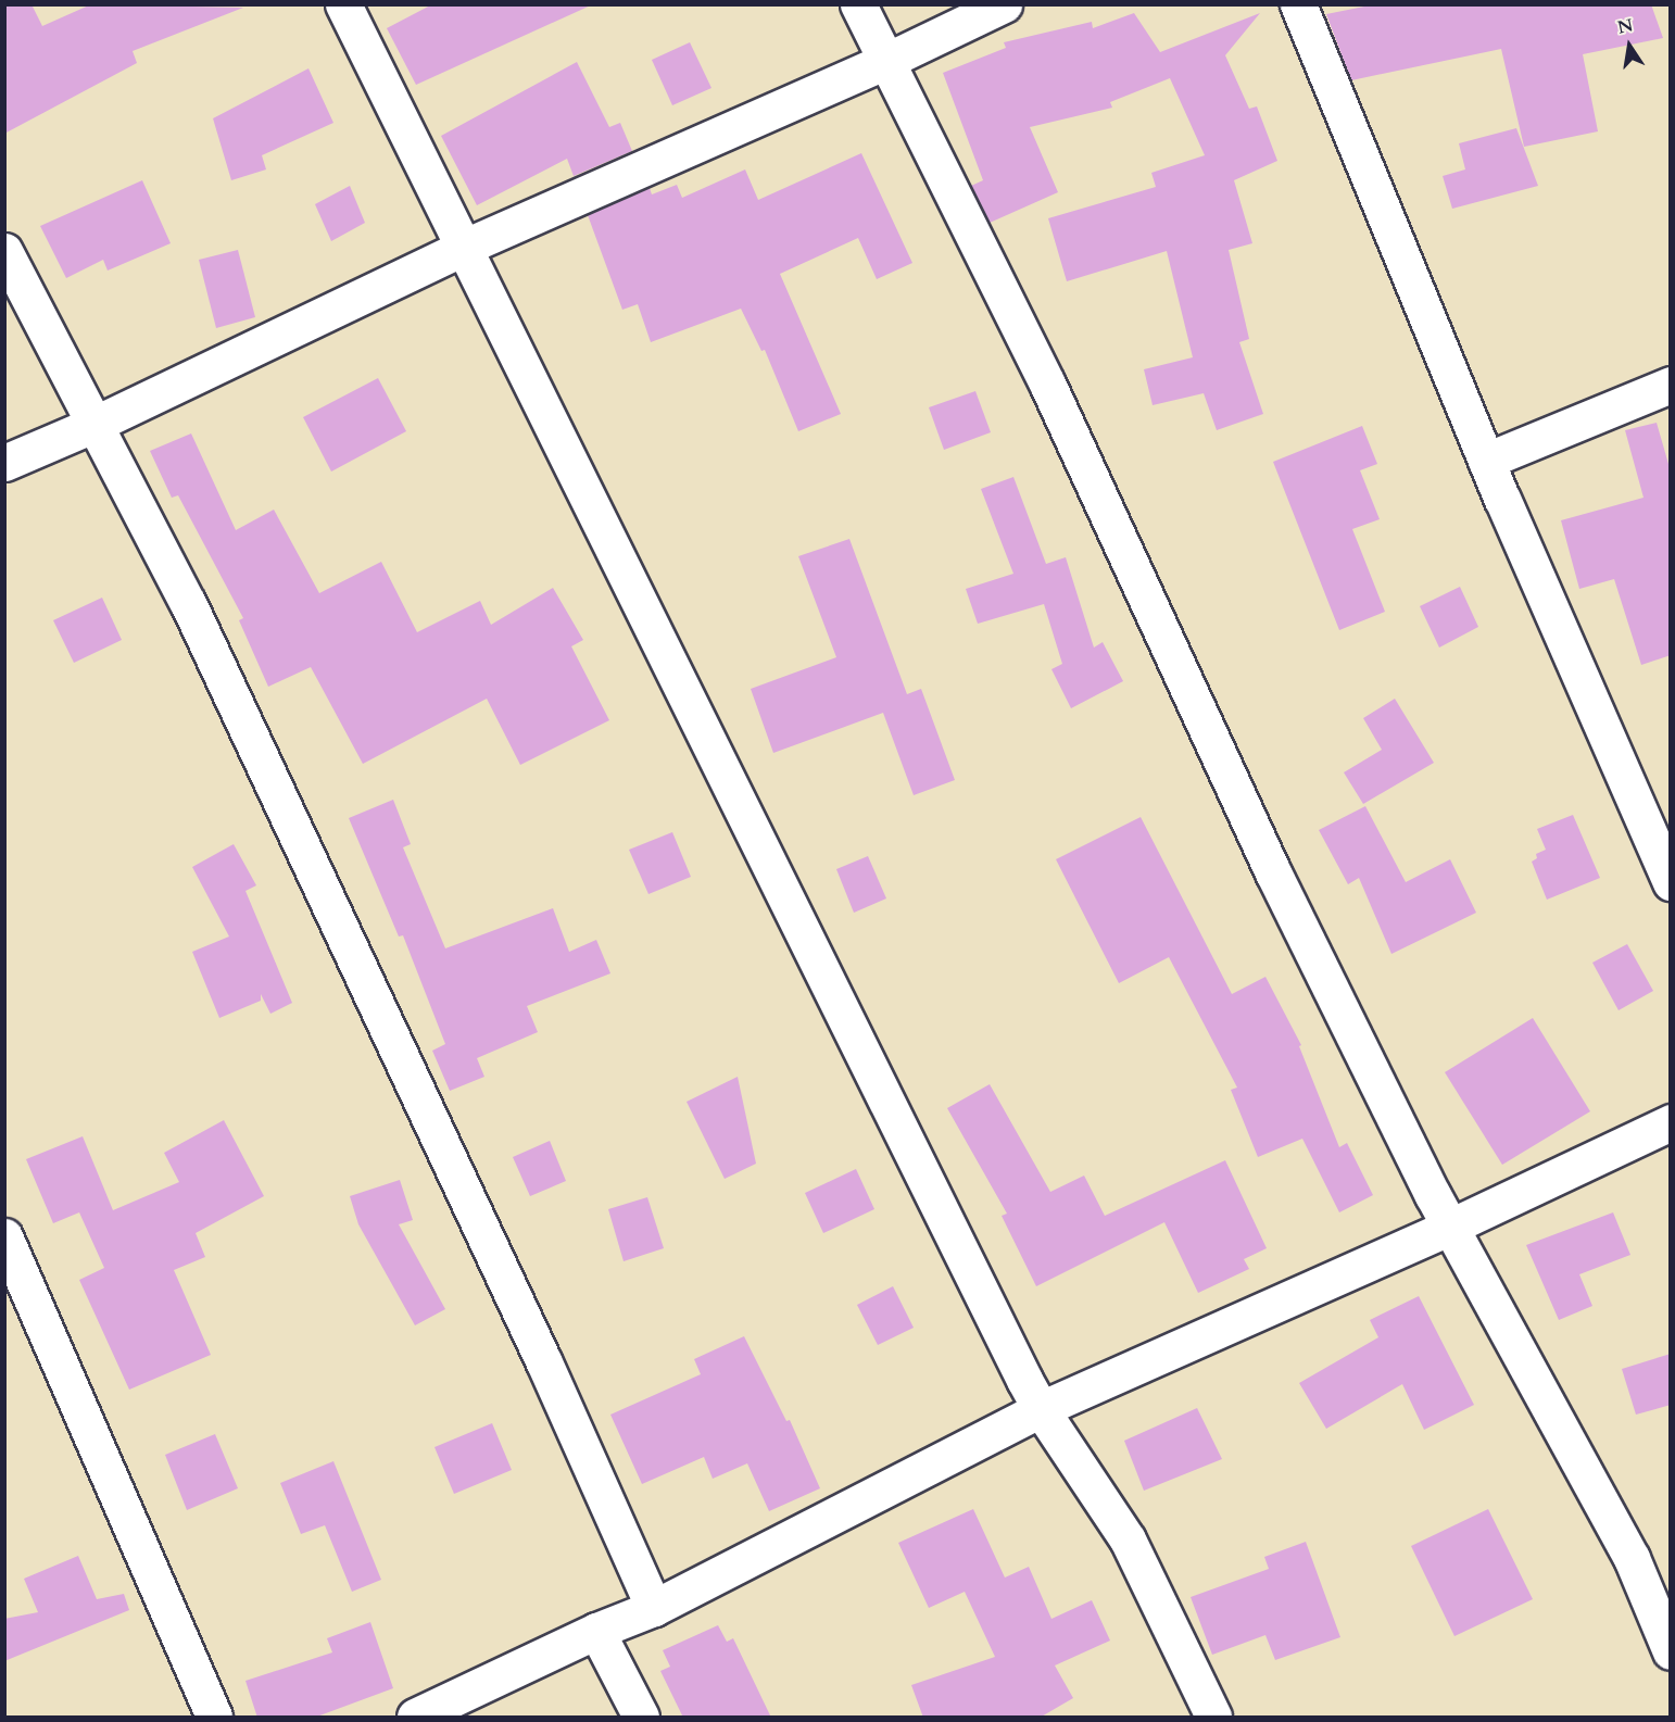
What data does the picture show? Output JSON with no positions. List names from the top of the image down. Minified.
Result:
{"north":"top"}
